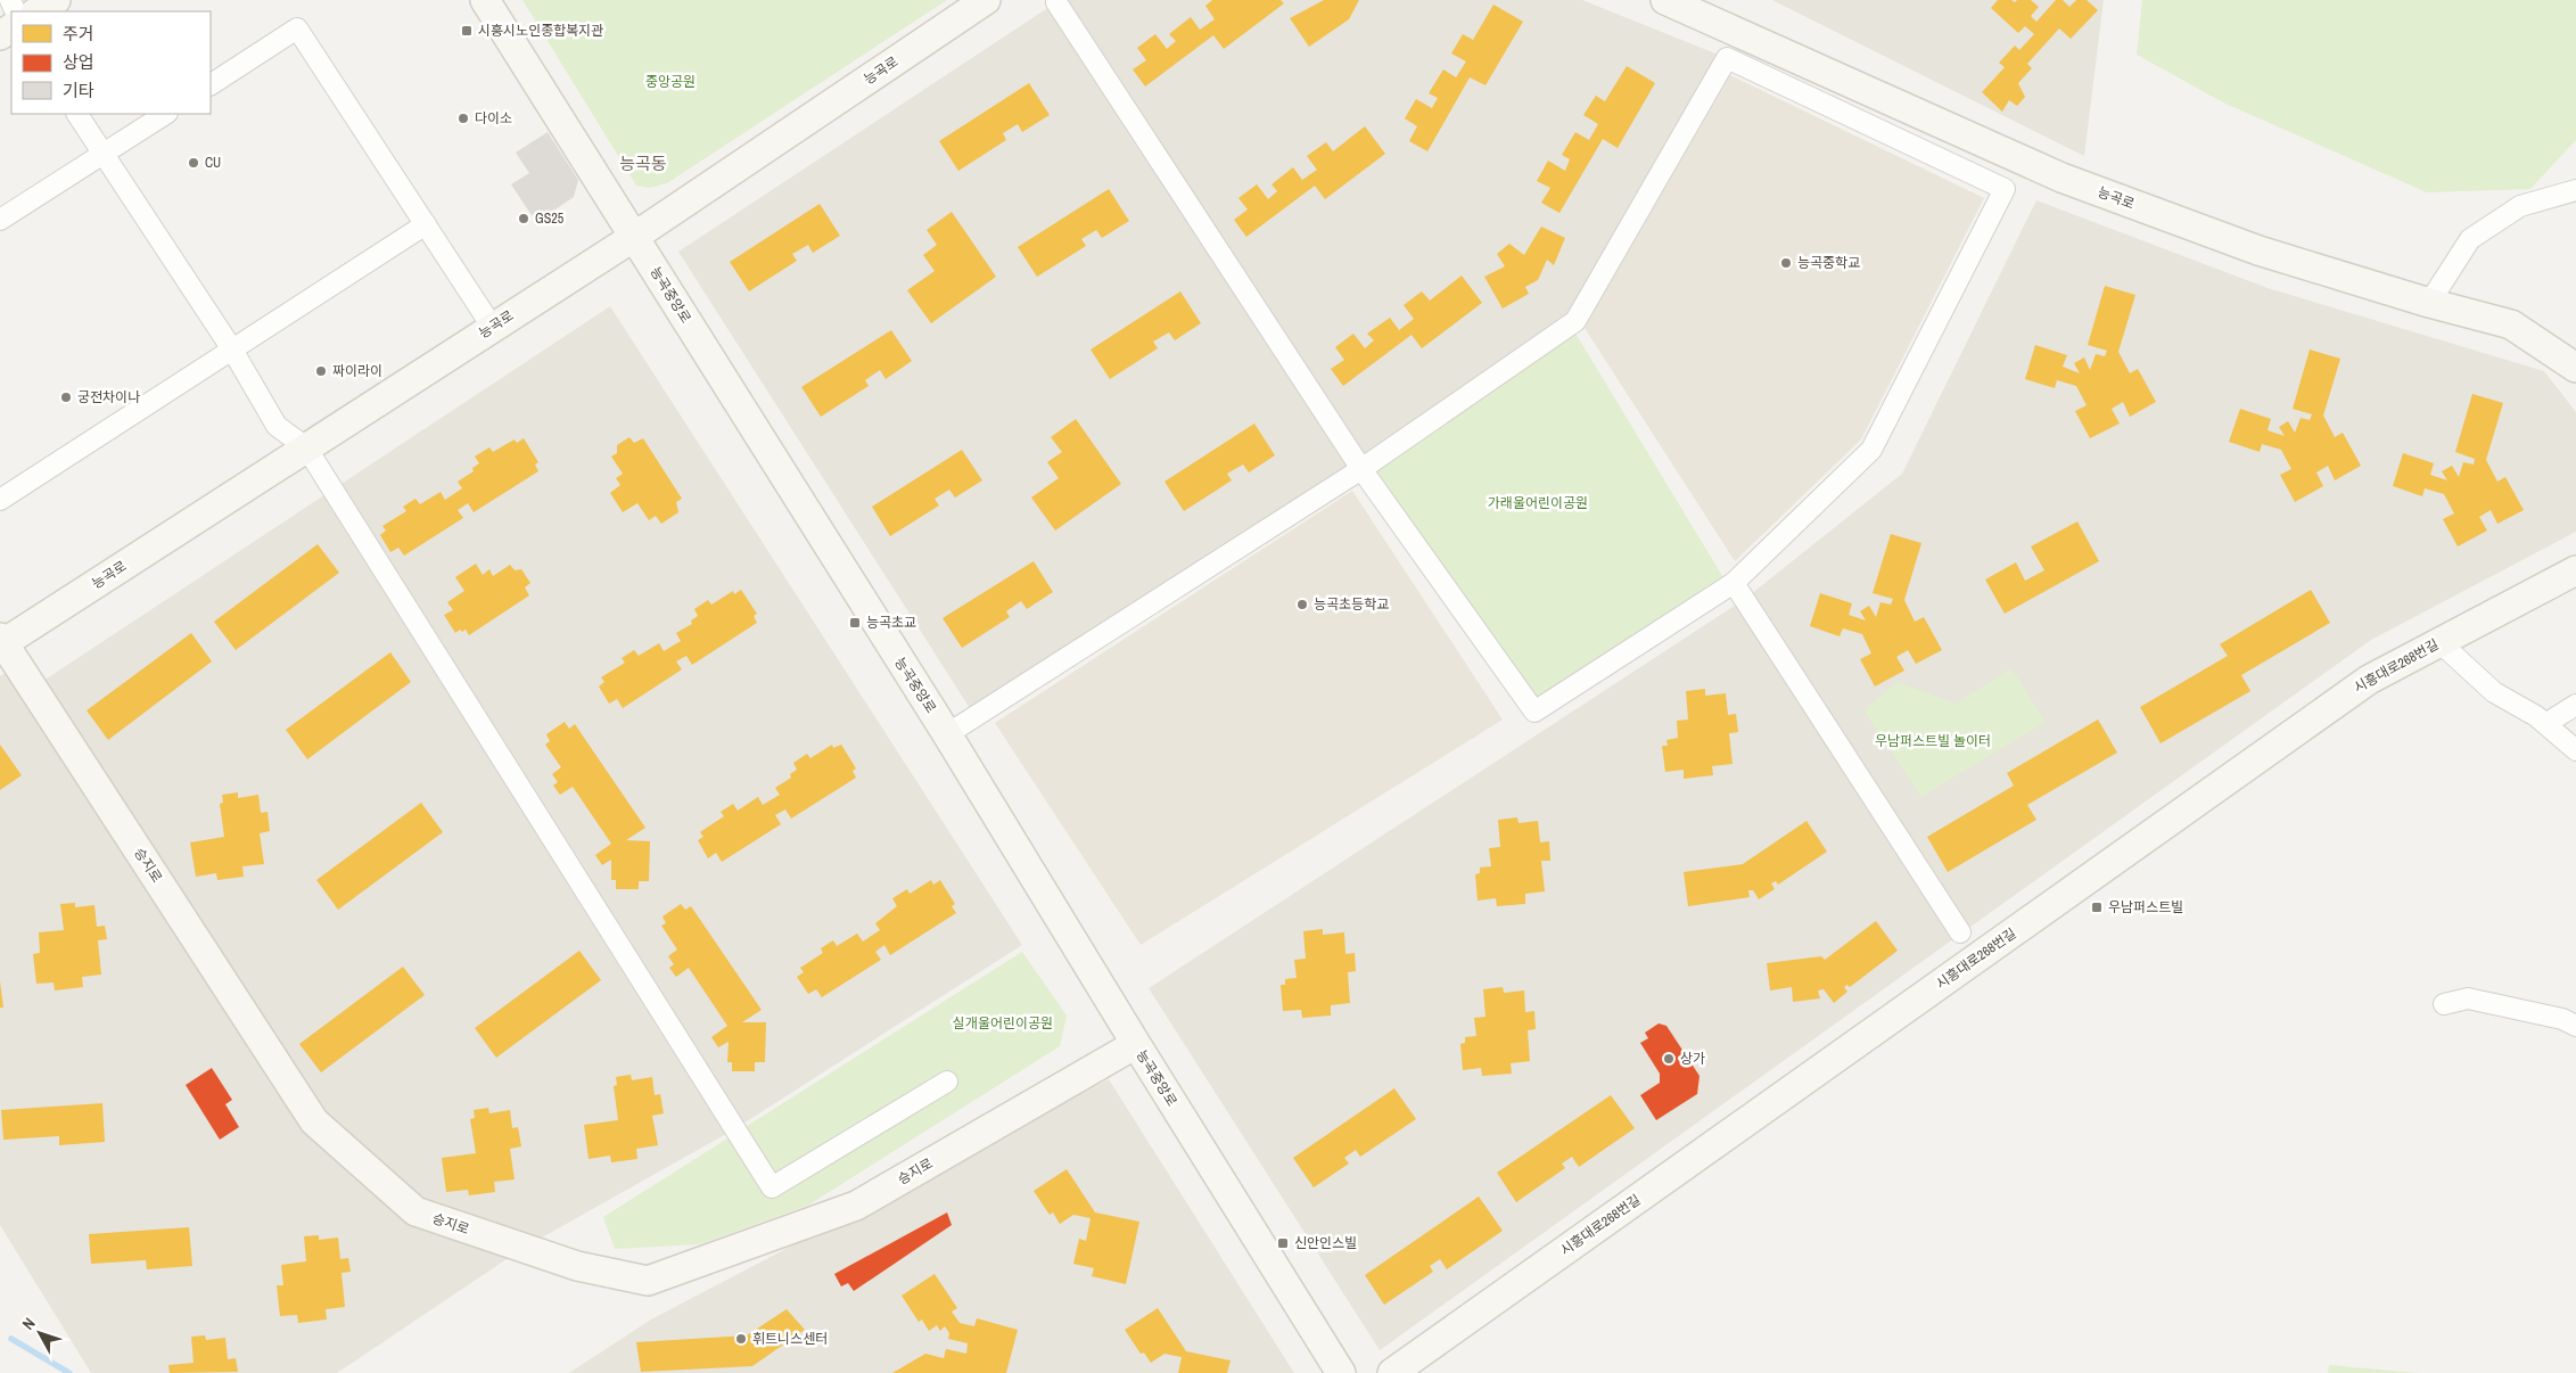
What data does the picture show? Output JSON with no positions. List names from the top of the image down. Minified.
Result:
{"streets":{"street":["능곡로","능곡중앙로","시흥대로268번길","승지로"]},"crossings":[["능곡로","능곡중앙로"],["능곡로","승지로"],["능곡중앙로","승지로"]],"districts":["능곡동"],"parks":["중앙공원","가래울어린이공원","우남퍼스트빌 놀이터","실개울어린이공원"],"places":{"transit":["시흥시노인종합복지관","능곡초교","우남퍼스트빌","신안인스빌"],"other":["다이소","CU","GS25","능곡중학교","짜이라이","궁전차이나","능곡초등학교","상가","휘트니스센터"]},"legend":["주거","상업","기타"],"north":"top left"}
